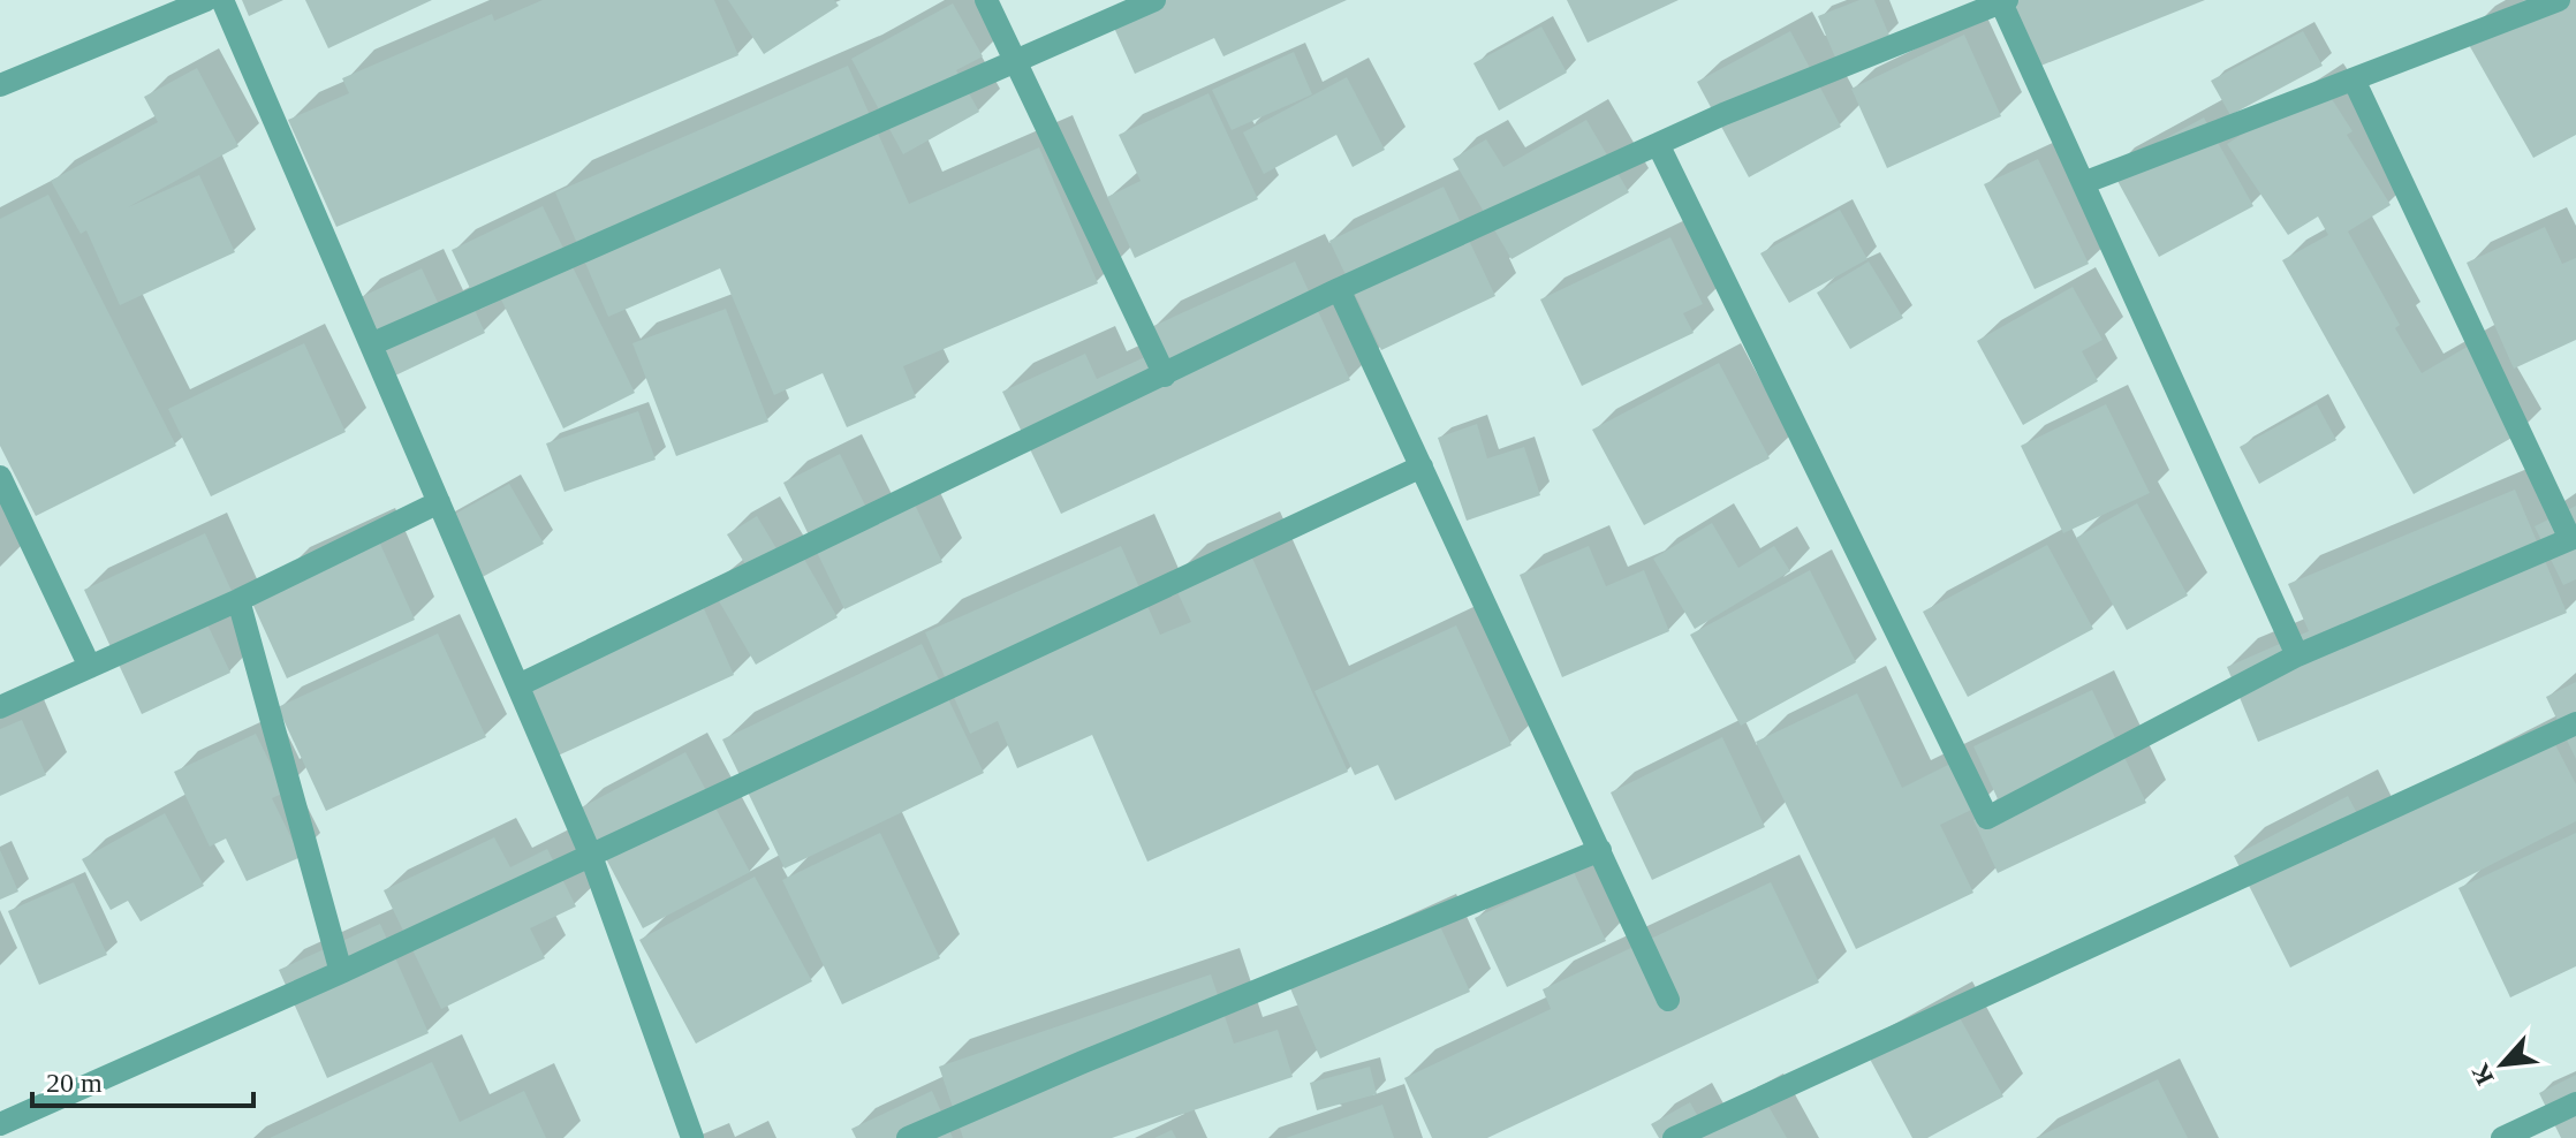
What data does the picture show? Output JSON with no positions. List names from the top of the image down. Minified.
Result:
{"scale_bar":"20 m","north":"bottom left"}
